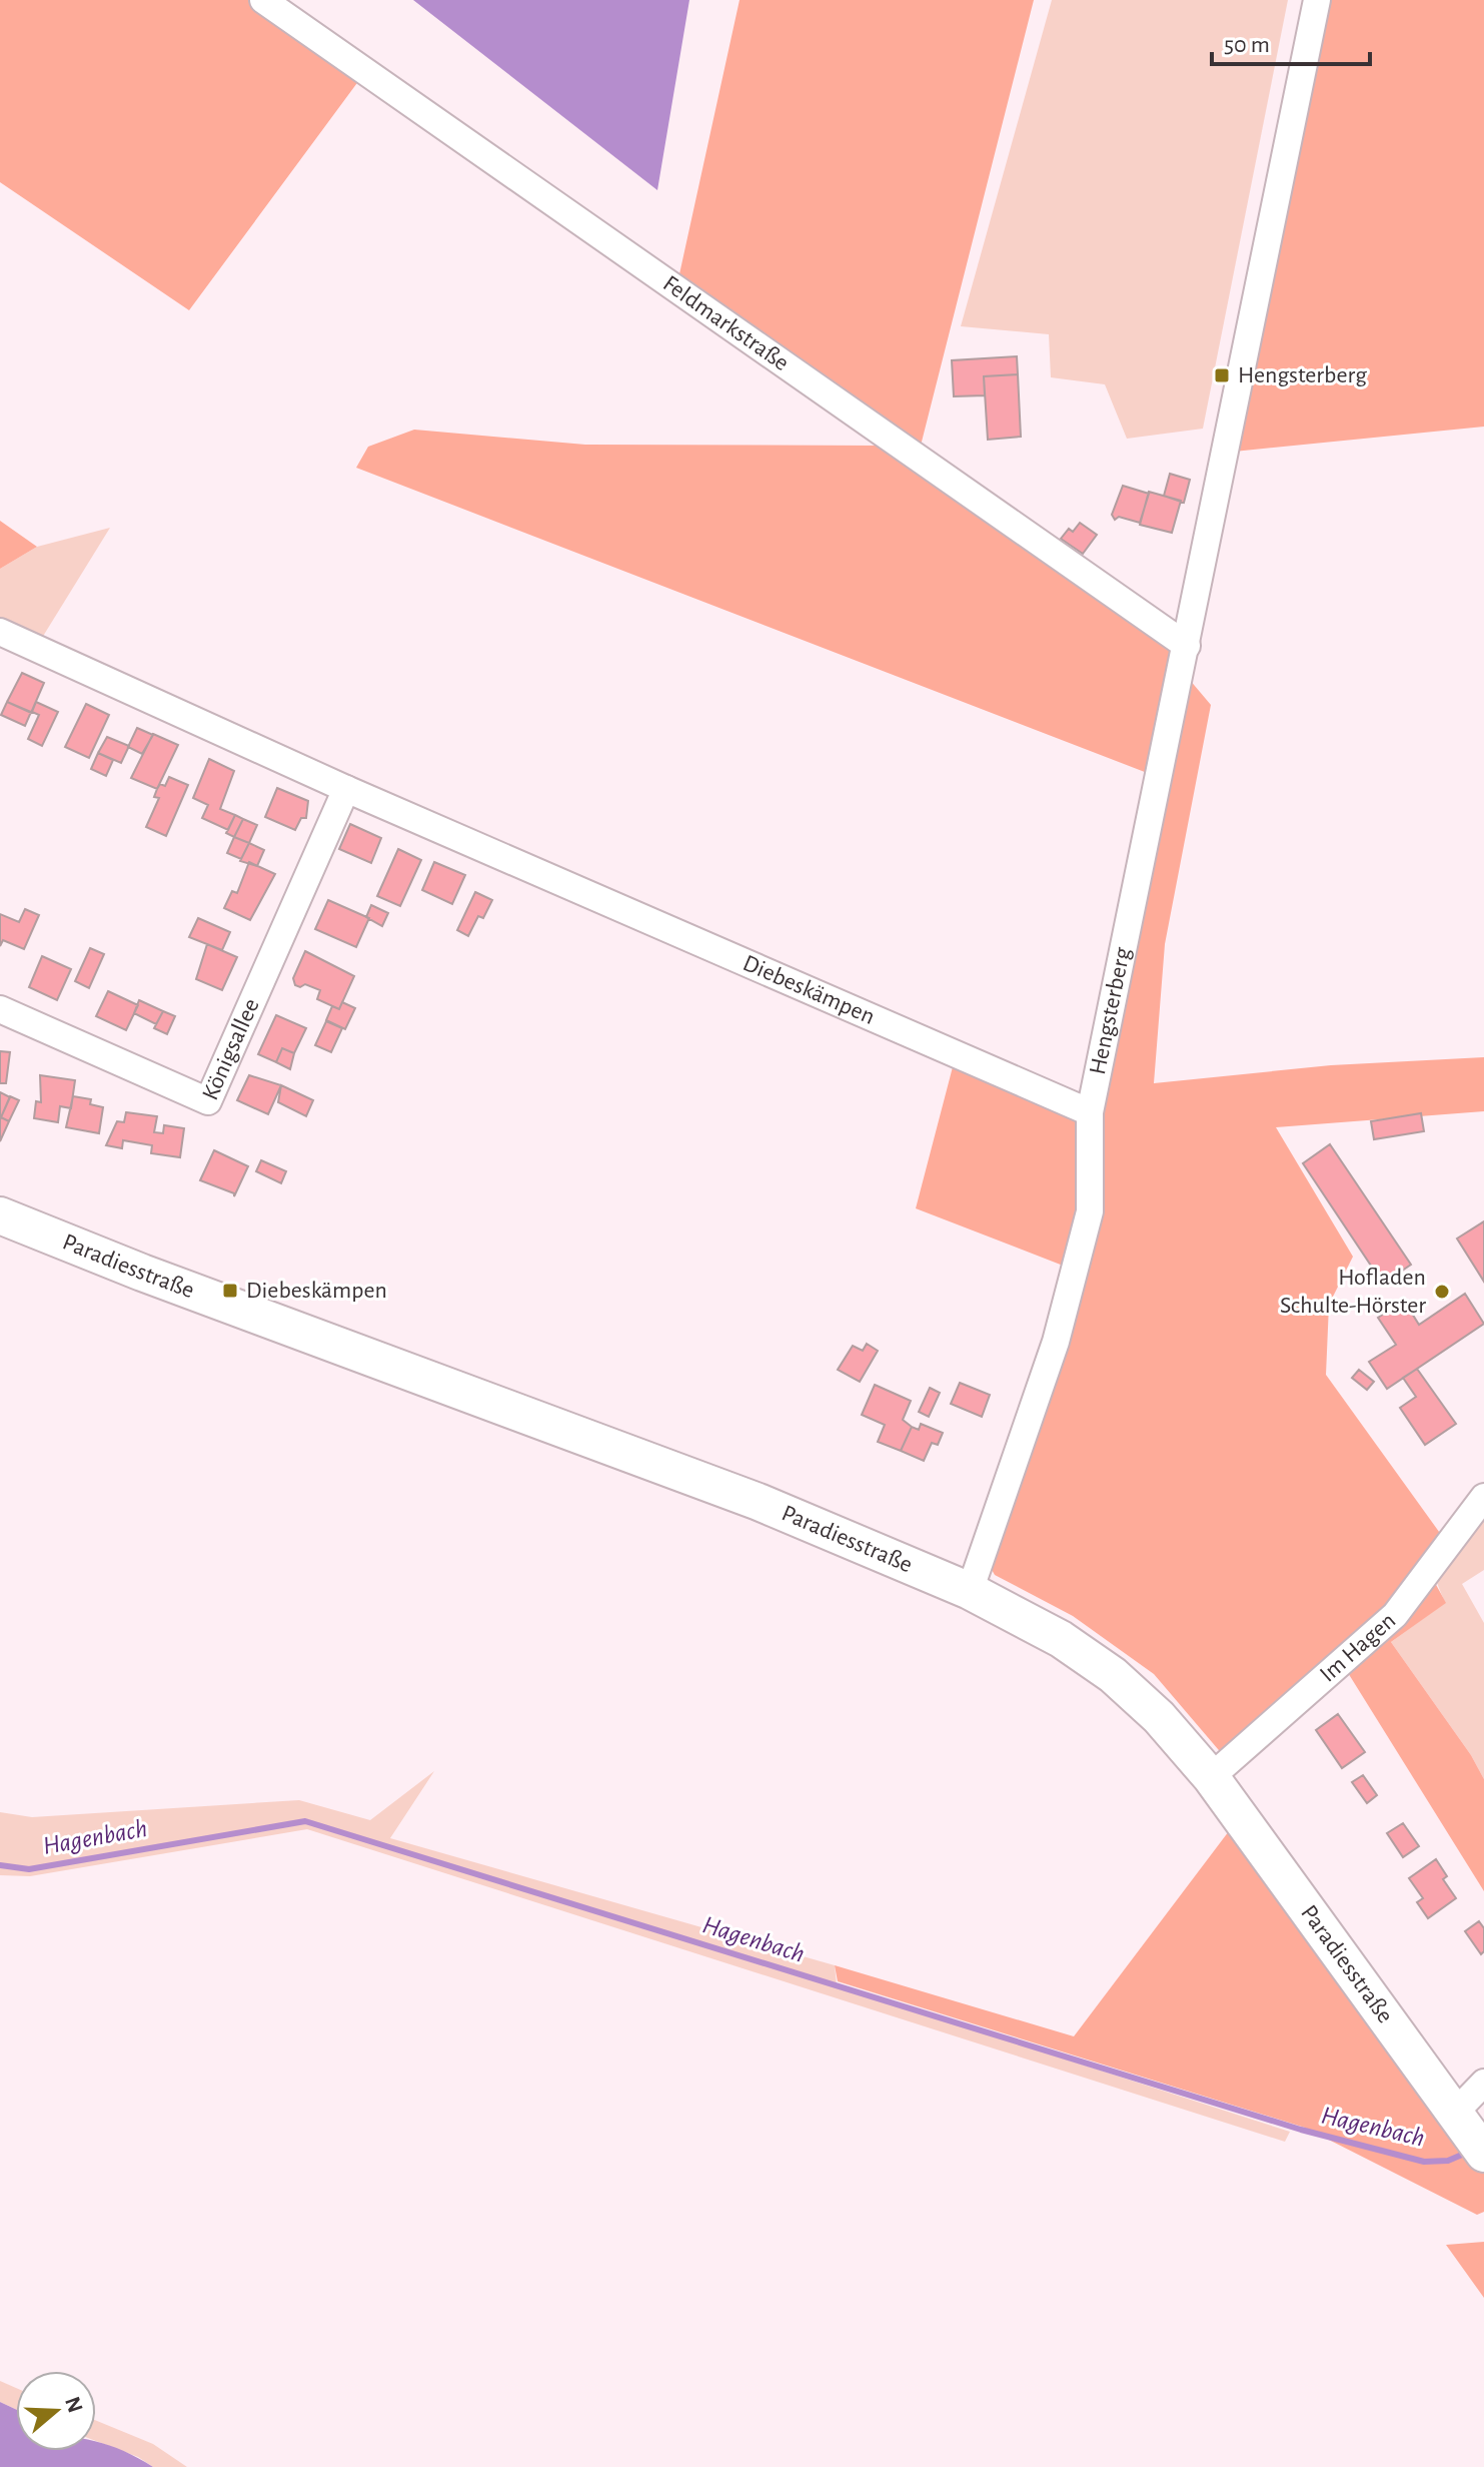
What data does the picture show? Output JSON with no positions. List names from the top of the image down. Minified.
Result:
{"streets":{"main road":["Paradiesstraße"],"street":["Feldmarkstraße","Diebeskämpen","Hengsterberg","Königsallee","Im Hagen"]},"crossings":[["Feldmarkstraße","Hengsterberg"],["Diebeskämpen","Hengsterberg"],["Diebeskämpen","Königsallee"],["Hengsterberg","Paradiesstraße"],["Paradiesstraße","Im Hagen"]],"water":["Hagenbach"],"places":{"transit":["Hengsterberg","Diebeskämpen"],"other":["Hofladen Schulte-Hörster"]},"scale_bar":"50 m","north":"right"}
